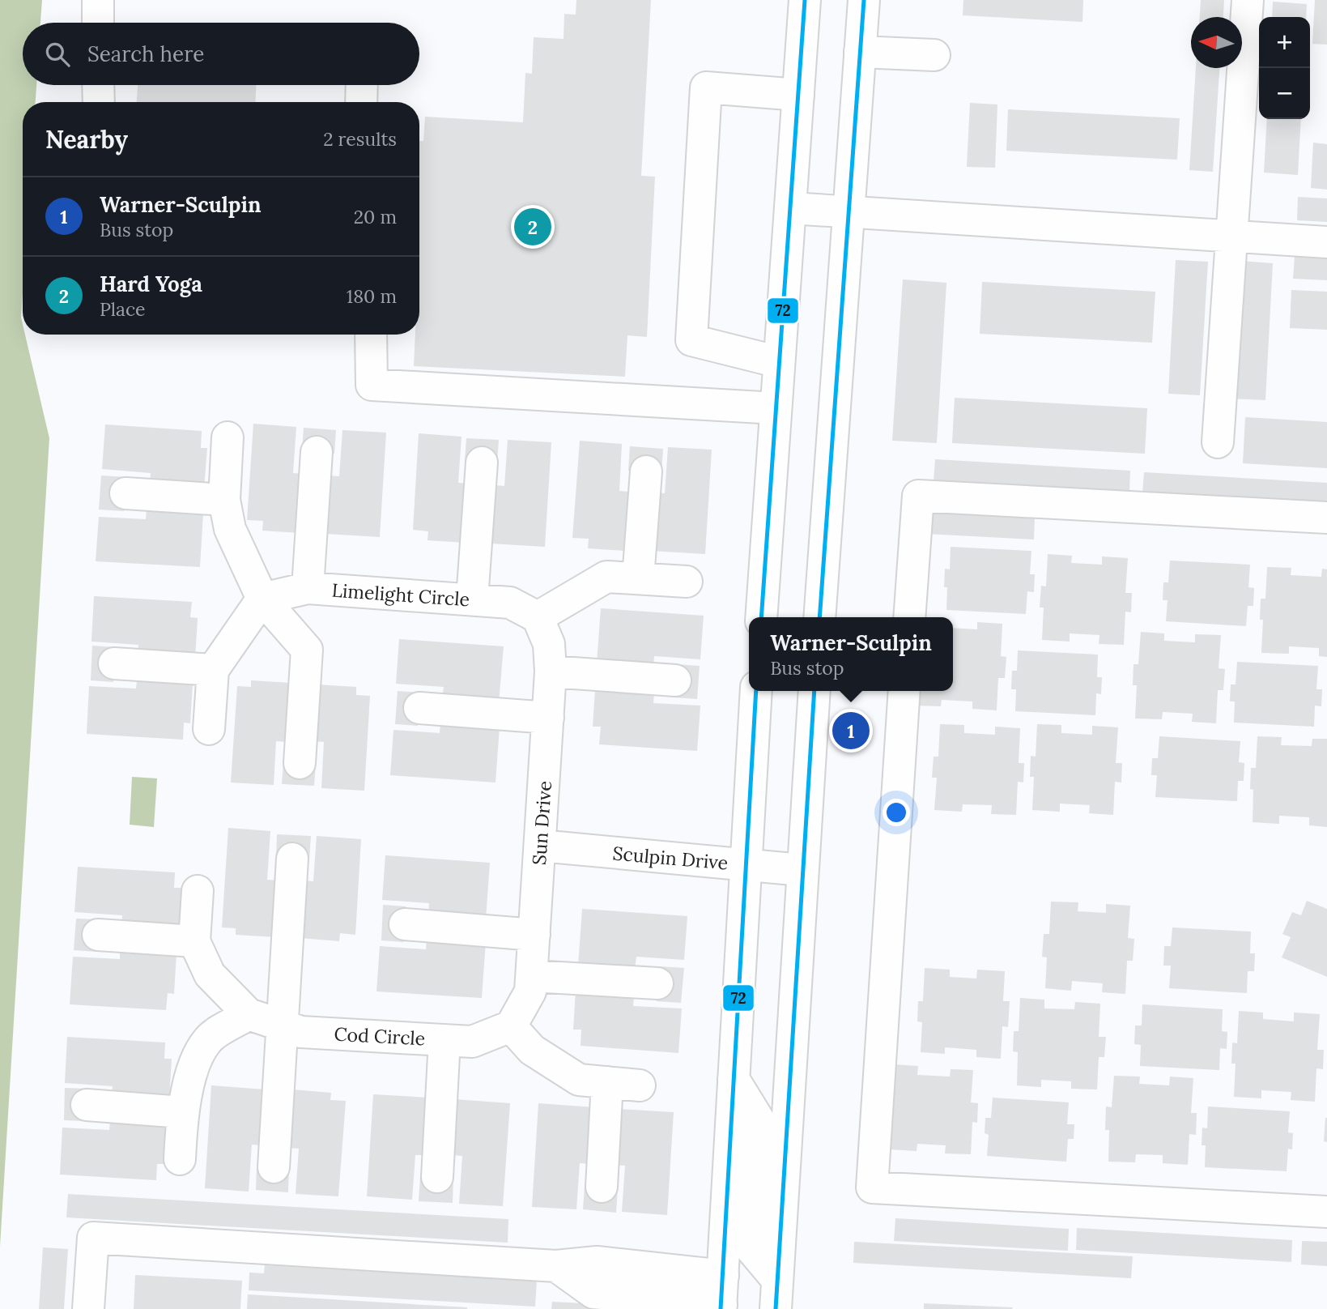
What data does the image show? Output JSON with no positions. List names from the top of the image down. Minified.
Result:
{"streets":{"main road":["Limelight Circle","Sun Drive","Sculpin Drive","Cod Circle"]},"crossings":[["Limelight Circle","Sun Drive"],["Sun Drive","Sculpin Drive"],["Sun Drive","Cod Circle"]],"lines":["transit line 72"],"north":"left","page":{"map_buttons":["+","−"],"search":"Search here","heading":["Nearby","2 results"],"list":[{"mark":"1","name":"Warner-Sculpin","note":"Bus stop","value":"20 m"},{"mark":"2","name":"Hard Yoga","note":"Place","value":"180 m"}],"pins":["2","1"],"popup":["Warner-Sculpin","Bus stop"]}}
